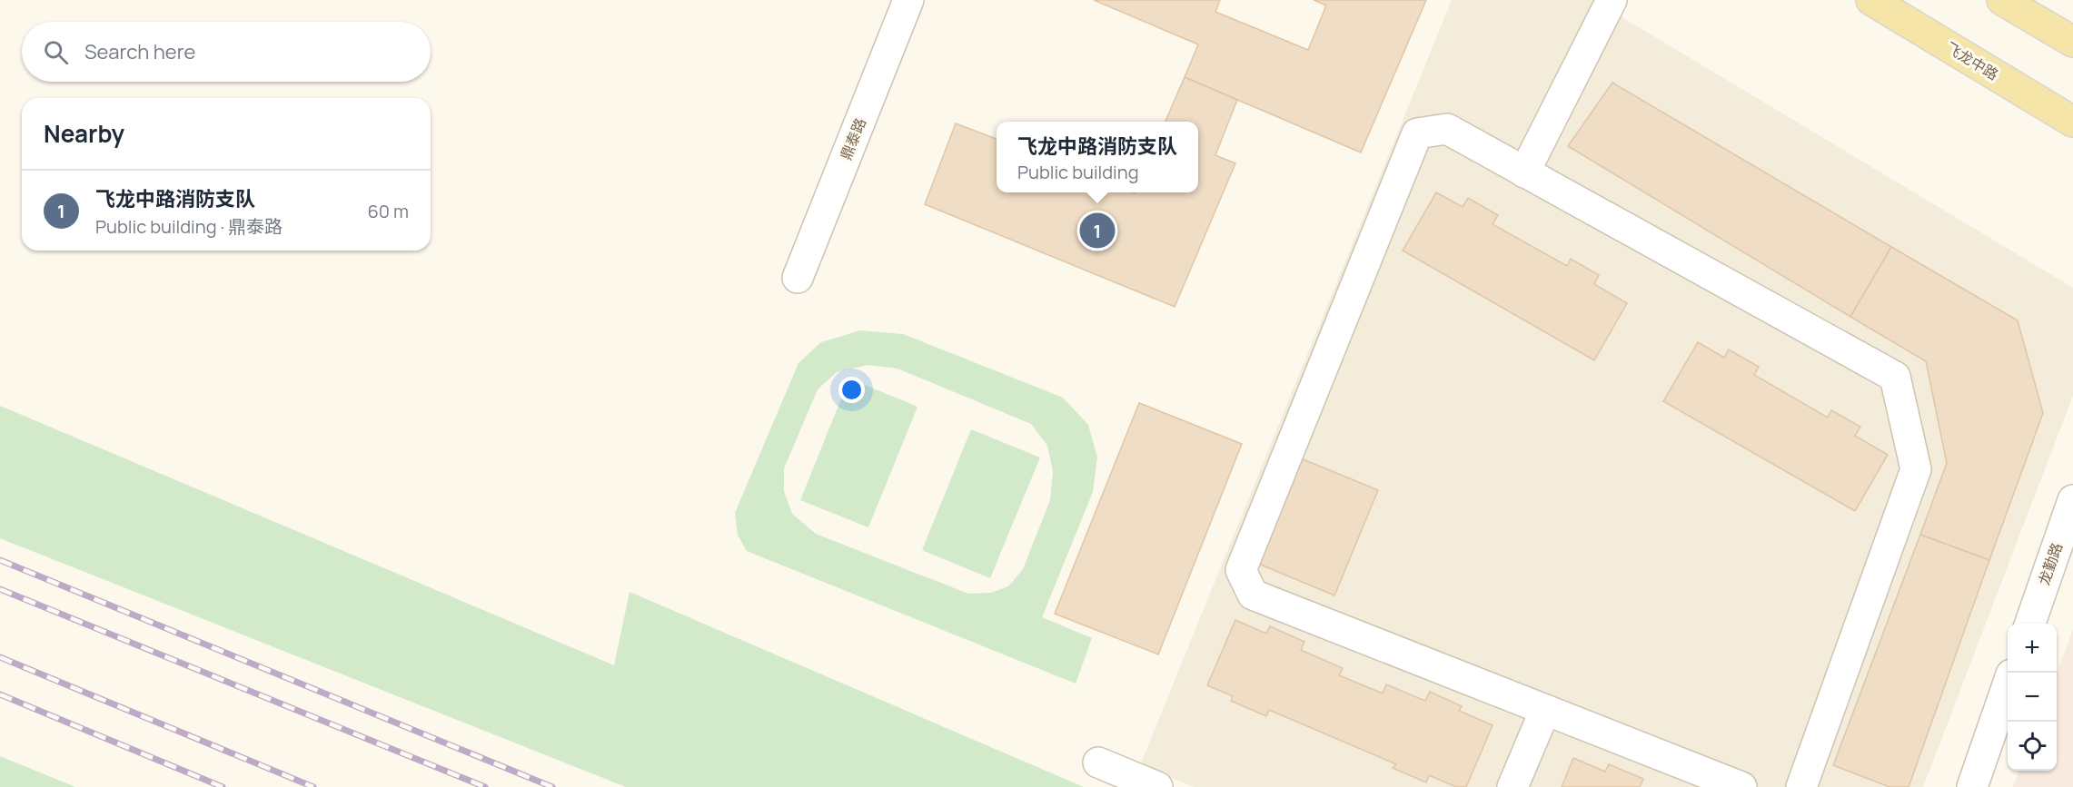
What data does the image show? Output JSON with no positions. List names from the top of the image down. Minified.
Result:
{"streets":{"main road":["飞龙中路"],"street":["鼎泰路","龙勤路"]},"page":{"search":"Search here","heading":"Nearby","popup":["飞龙中路消防支队","Public building"],"list":[{"mark":"1","name":"飞龙中路消防支队","note":"Public building · 鼎泰路","value":"60 m"}],"pins":"1","map_buttons":["+","−"]}}
